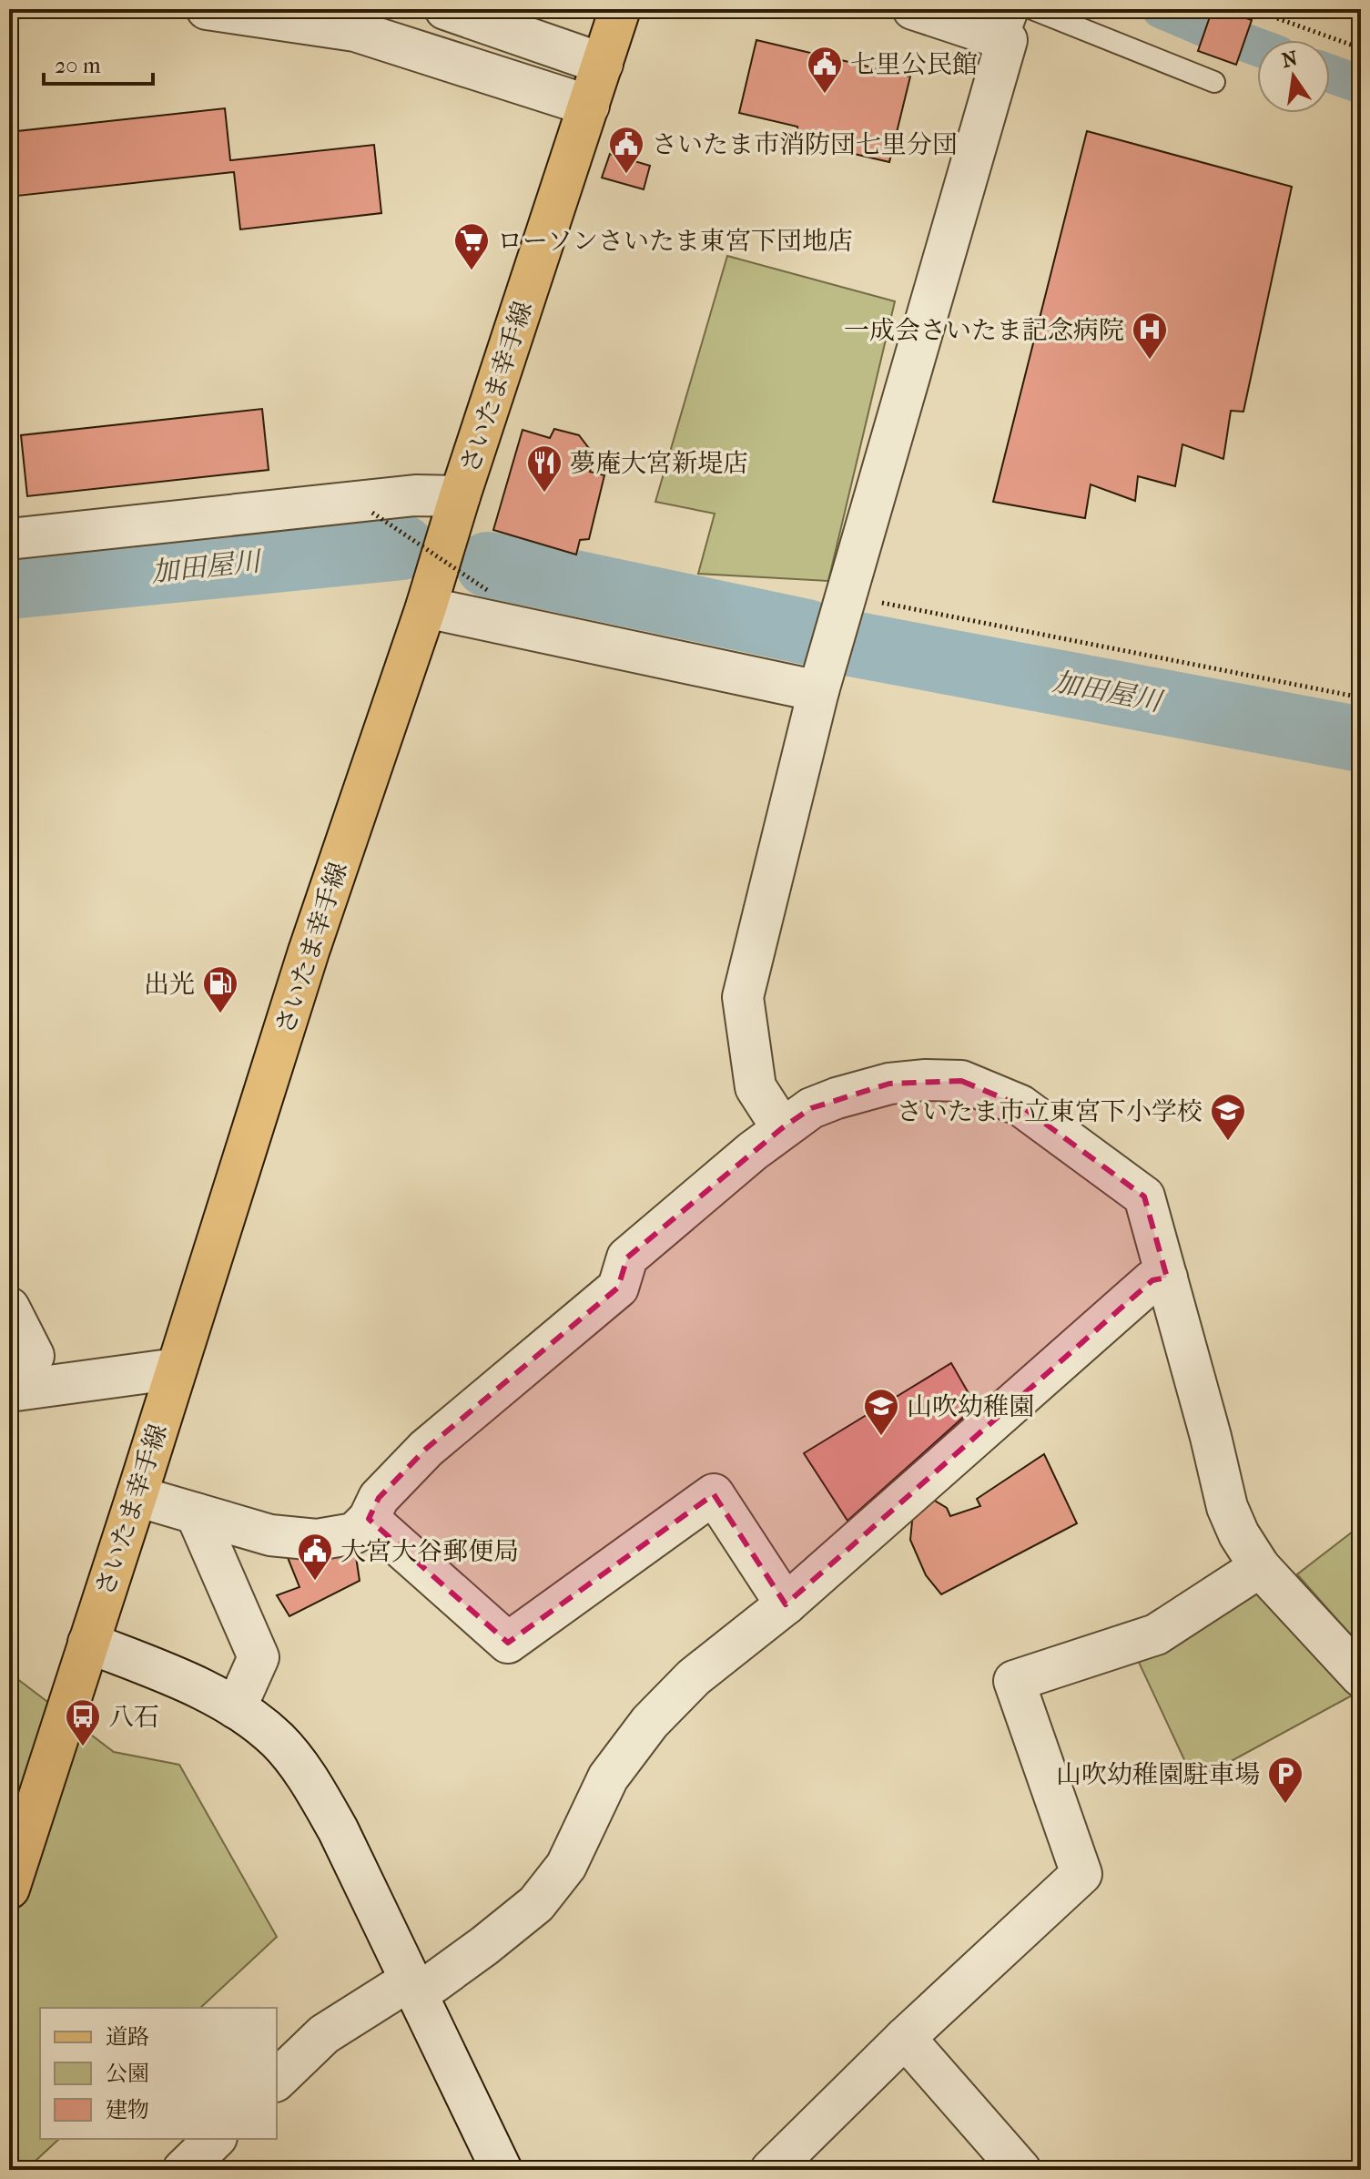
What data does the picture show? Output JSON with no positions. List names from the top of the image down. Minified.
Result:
{"streets":{"main road":["さいたま幸手線"]},"water":["加田屋川"],"places":{"public building":["七里公民館","さいたま市消防団七里分団","大宮大谷郵便局"],"supermarket":["ローソンさいたま東宮下団地店"],"hospital":["一成会さいたま記念病院"],"restaurant":["夢庵大宮新堤店"],"fuel station":["出光"],"school or university":["さいたま市立東宮下小学校","山吹幼稚園"],"bus stop":["八石"],"parking":["山吹幼稚園駐車場"]},"legend":["道路","公園","建物"],"scale_bar":"20 m","north":"top"}
